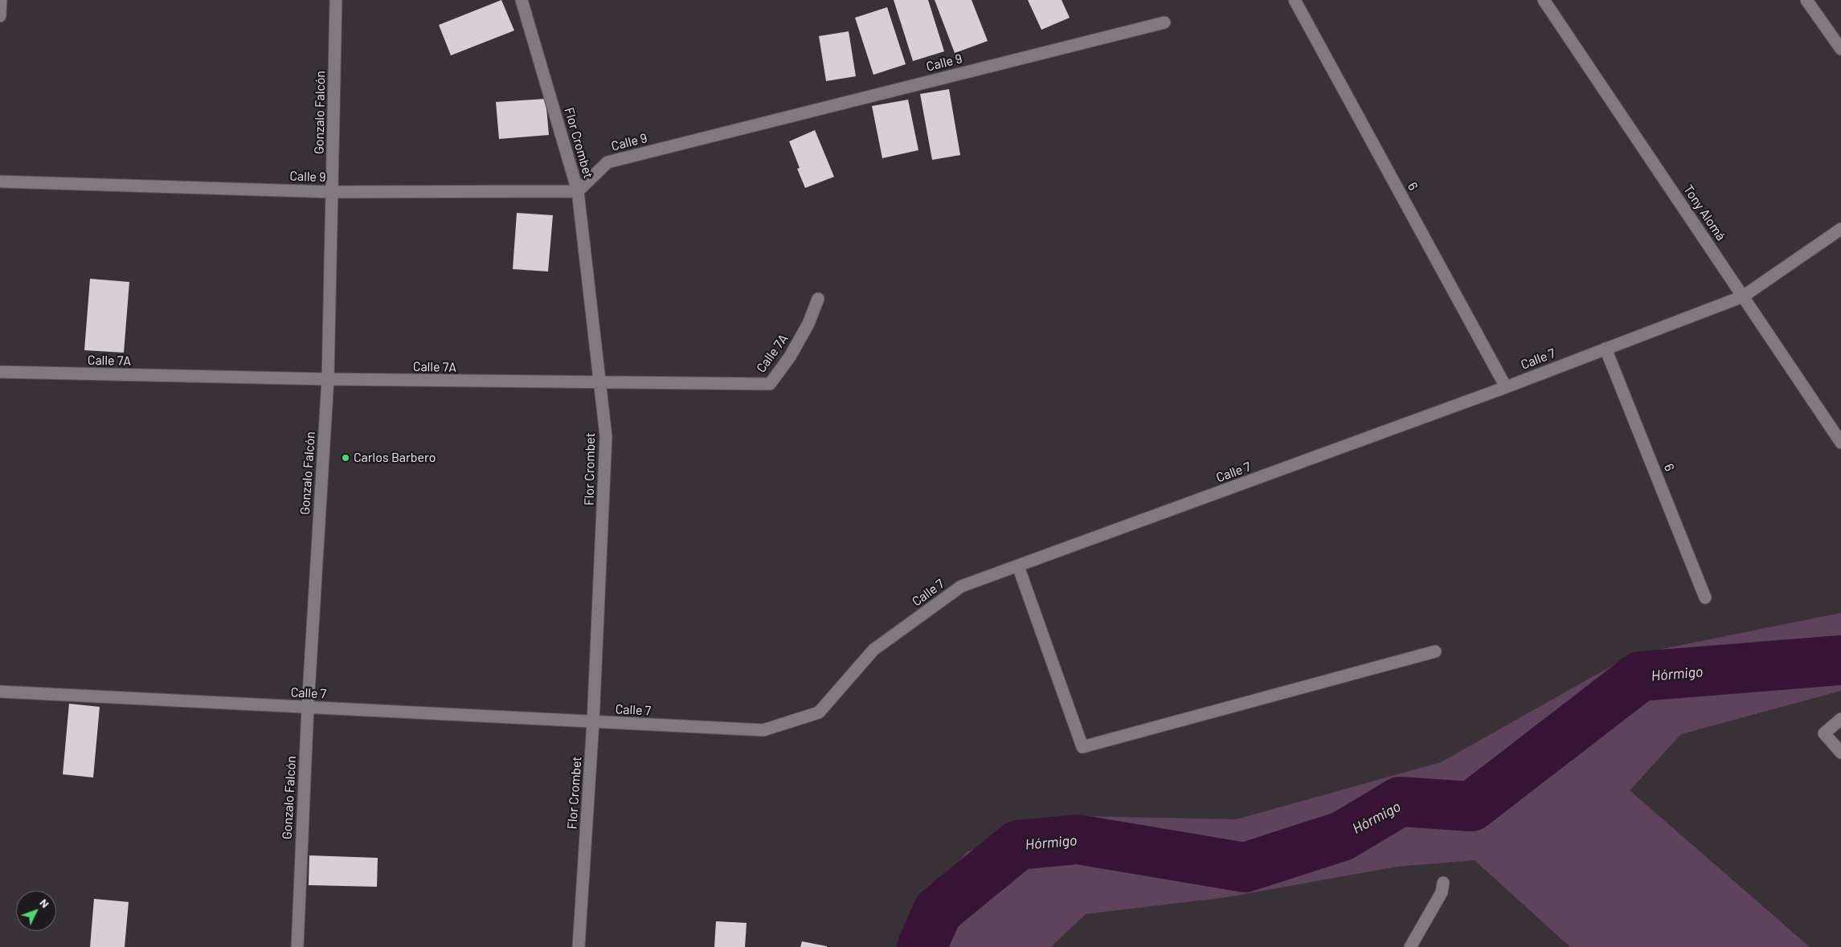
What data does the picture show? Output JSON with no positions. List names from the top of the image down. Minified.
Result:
{"streets":{"street":["Calle 9","Gonzalo Falcón","Flor Crombet","6","Tony Alomá","Calle 7A","Calle 7"]},"crossings":[["Calle 9","Gonzalo Falcón"],["Calle 9","Flor Crombet"],["Gonzalo Falcón","Calle 7A"],["Gonzalo Falcón","Calle 7"],["Flor Crombet","Calle 7A"],["Flor Crombet","Calle 7"],["6","Calle 7"],["Tony Alomá","Calle 7"]],"water":["Hórmigo"],"places":["Carlos Barbero"],"north":"top right"}
